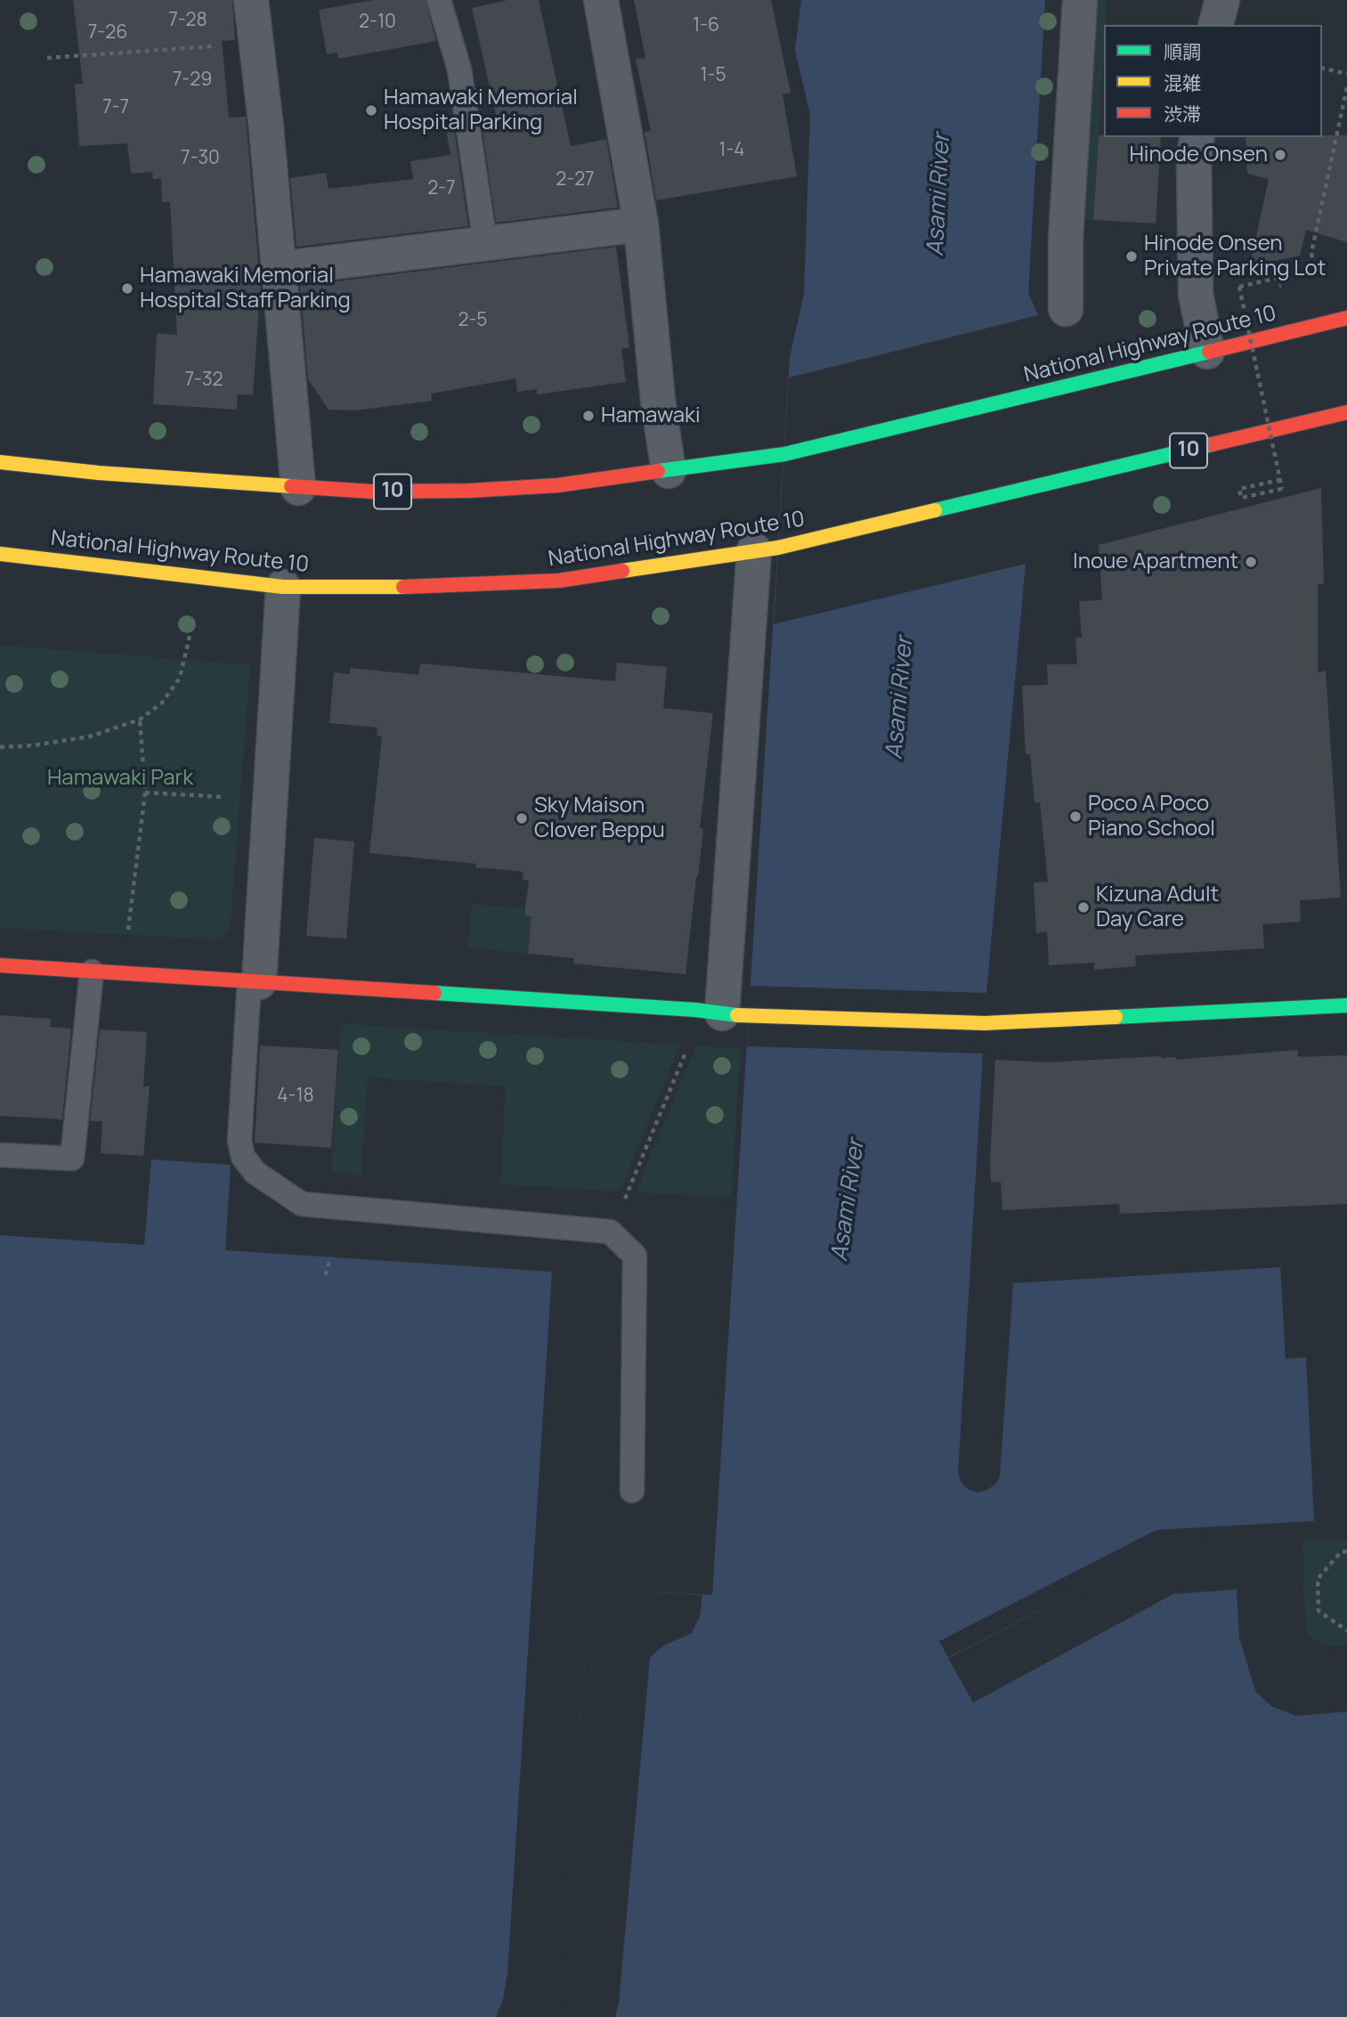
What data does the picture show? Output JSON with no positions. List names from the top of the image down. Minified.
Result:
{"streets":{"main road":["National Highway Route 10","10"]},"water":["Asami River"],"parks":["Hamawaki Park"],"places":["Hamawaki Memorial Hospital Parking","Hinode Onsen","Hinode Onsen Private Parking Lot","Hamawaki Memorial Hospital Staff Parking","Hamawaki","Inoue Apartment","Poco A Poco Piano School","Sky Maison Clover Beppu","Kizuna Adult Day Care"],"house_numbers":["7-28","2-10","1-6","7-26","1-5","7-29","7-7","1-4","7-30","2-27","2-7","2-5","7-32","4-18"],"legend":["順調","混雑","渋滞"]}
